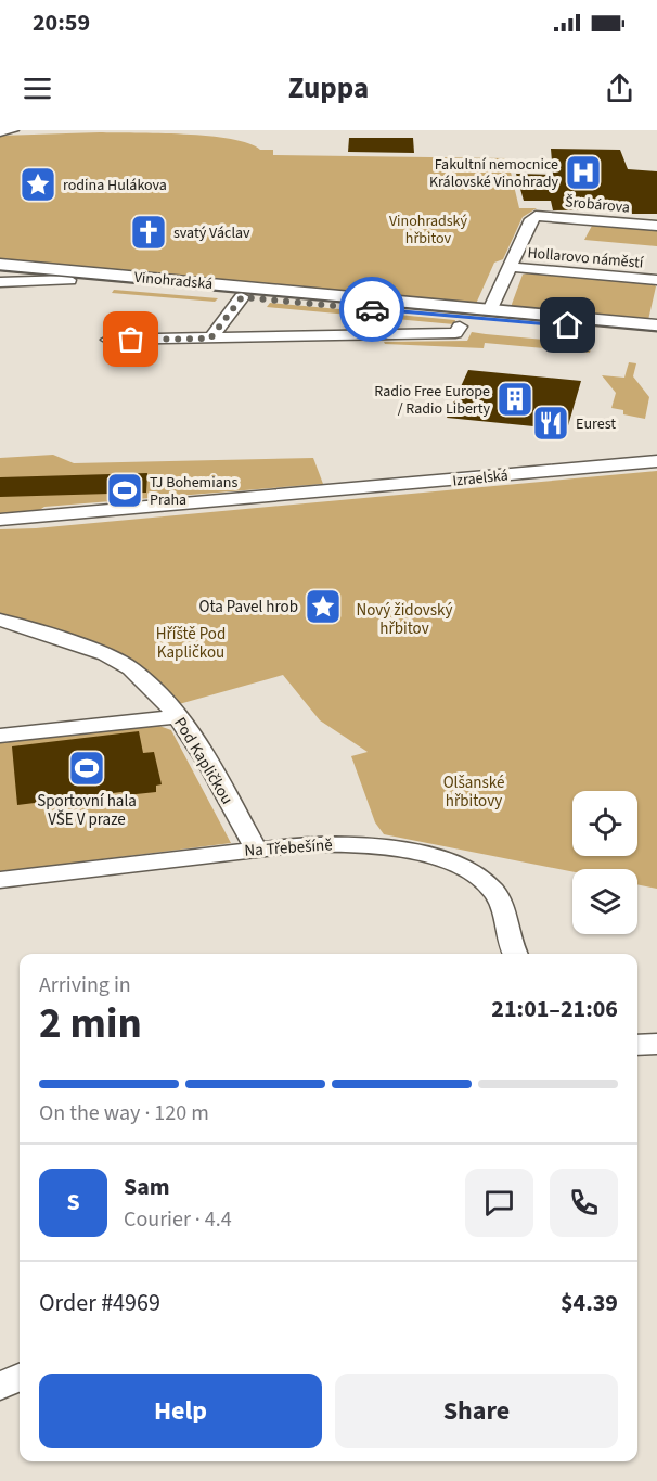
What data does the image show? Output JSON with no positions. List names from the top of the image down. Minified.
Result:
{"streets":{"main road":["Vinohradská"],"street":["Šrobárova","Hollarovo náměstí","Izraelská","Pod Kapličkou","Na Třebešíně"]},"crossings":[["Šrobárova","Hollarovo náměstí"],["Pod Kapličkou","Na Třebešíně"]],"parks":["Vinohradský hřbitov","Nový židovský hřbitov","Hříště Pod Kapličkou","Olšanské hřbitovy"],"places":{"hospital":["Fakultní nemocnice Královské Vinohrady"],"place":["rodina Hulákova","Ota Pavel hrob"],"church":["svatý Václav"],"building":["Radio Free Europe / Radio Liberty"],"restaurant":["Eurest"],"sports":["TJ Bohemians Praha","Sportovní hala VŠE V praze"]},"page":{"status":"20:59","header":"Zuppa","heading":["2 min","Arriving in","21:01–21:06"],"panel":["Sam","Courier · 4.4","Order #4969","$4.39"],"bar":"On the way · 120 m","round":"S","buttons":["Help","Share"]}}
